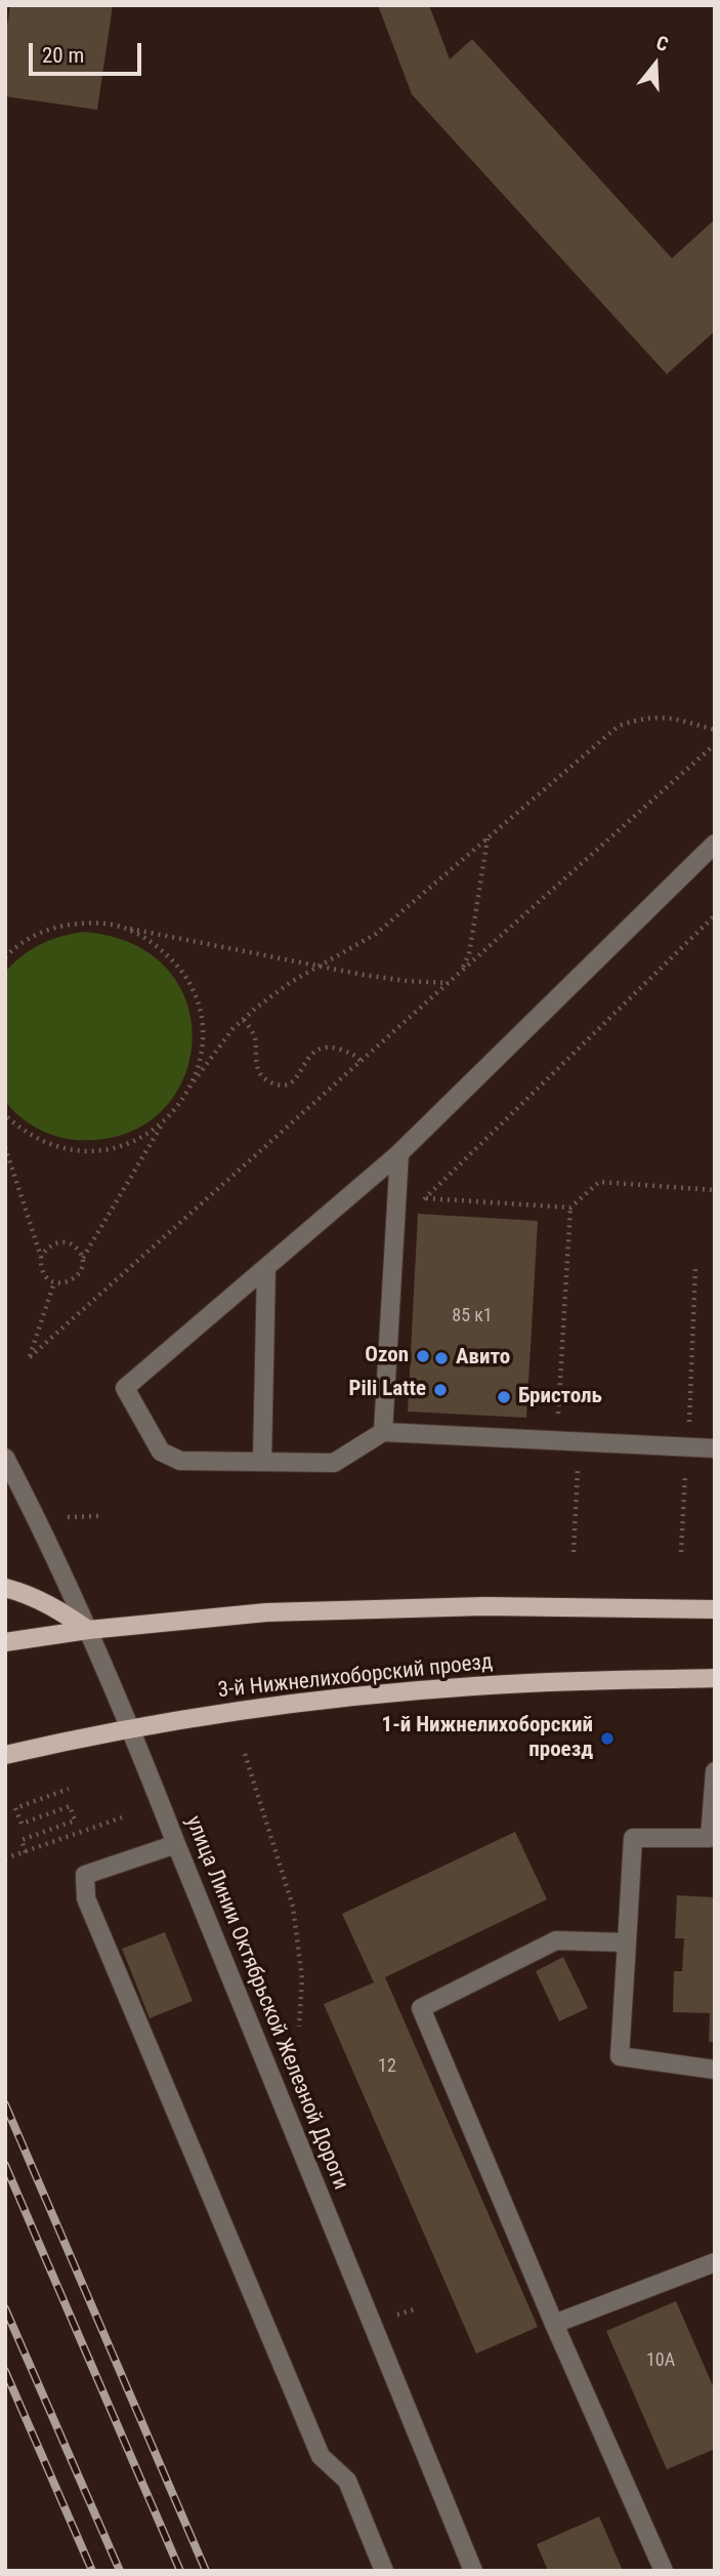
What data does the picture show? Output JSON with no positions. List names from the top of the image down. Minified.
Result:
{"streets":{"main road":["3-й Нижнелихоборский проезд"],"street":["улица Линии Октябрьской Железной Дороги"]},"crossings":[["3-й Нижнелихоборский проезд","улица Линии Октябрьской Железной Дороги"]],"places":["Ozon","Авито","Pili Latte","Бристоль","1-й Нижнелихоборский проезд"],"house_numbers":["85 к1","12","10А"],"scale_bar":"20 m","north":"top"}
